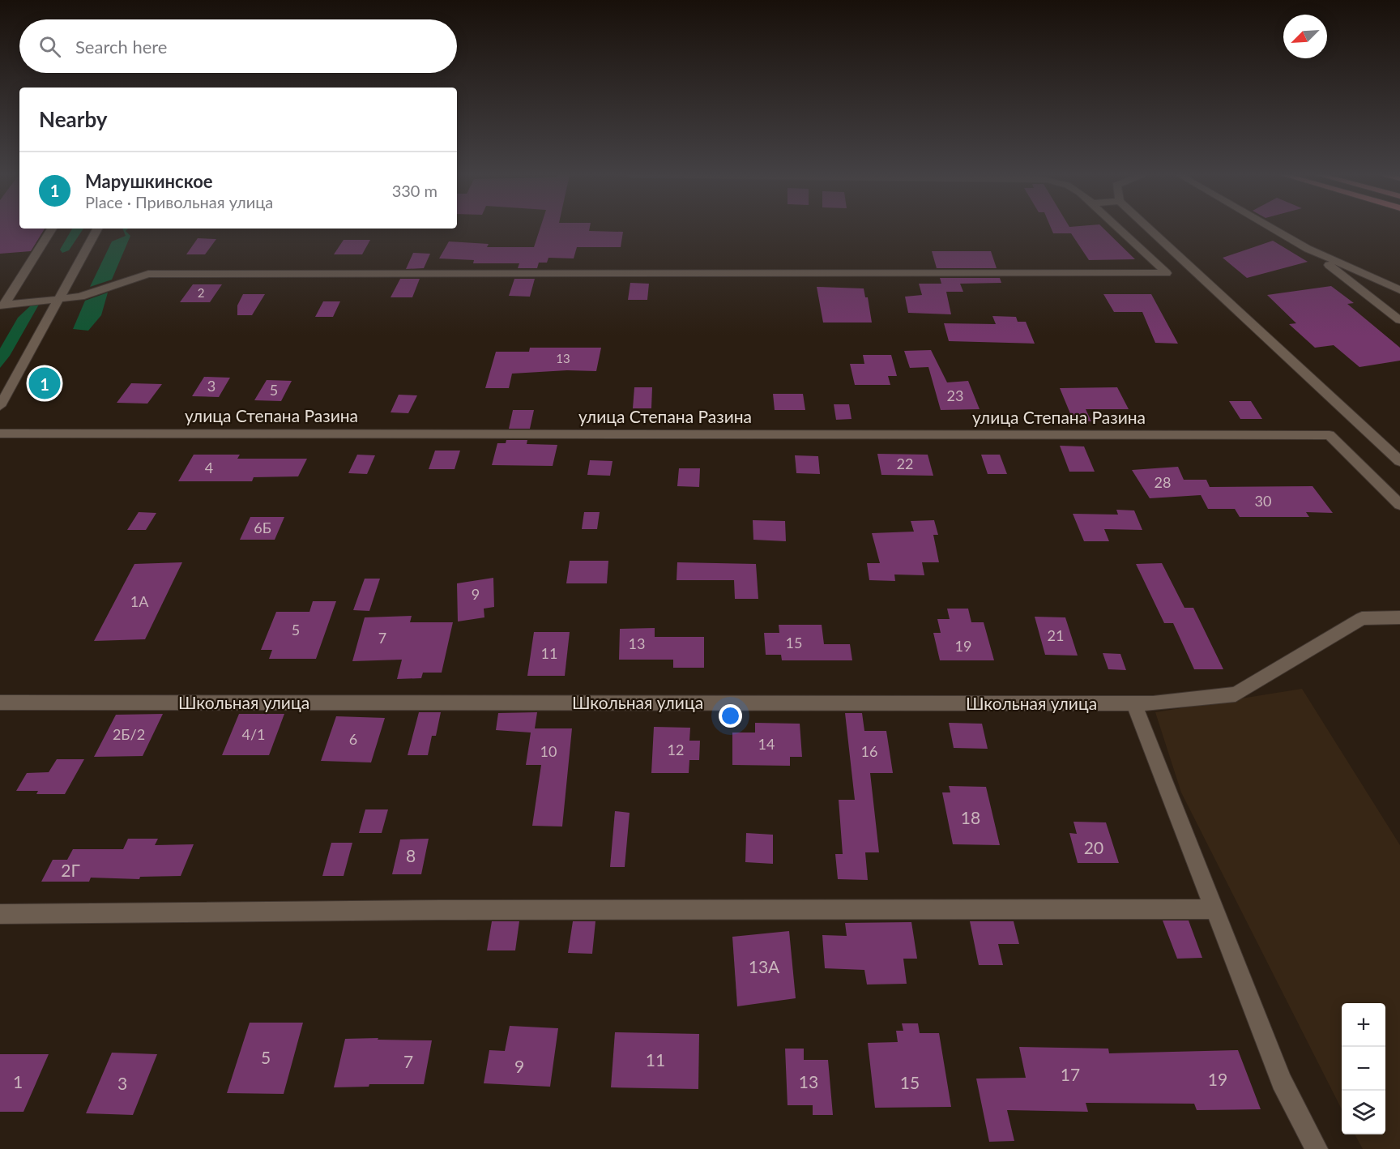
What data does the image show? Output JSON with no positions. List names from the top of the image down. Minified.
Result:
{"streets":{"street":["улица Степана Разина","Школьная улица"]},"house_numbers":["2","13","3","5","23","22","4","28","30","6Б","9","1А","5","21","7","15","13","19","11","2Б/2","4/1","6","14","12","10","16","18","20","8","2Г","13А","5","11","7","9","17","19","1","13","15","3"],"north":"bottom left","page":{"search":"Search here","heading":"Nearby","list":[{"mark":"1","name":"Марушкинское","note":"Place · Привольная улица","value":"330 m"}],"pins":"1","map_buttons":["+","−"]}}
